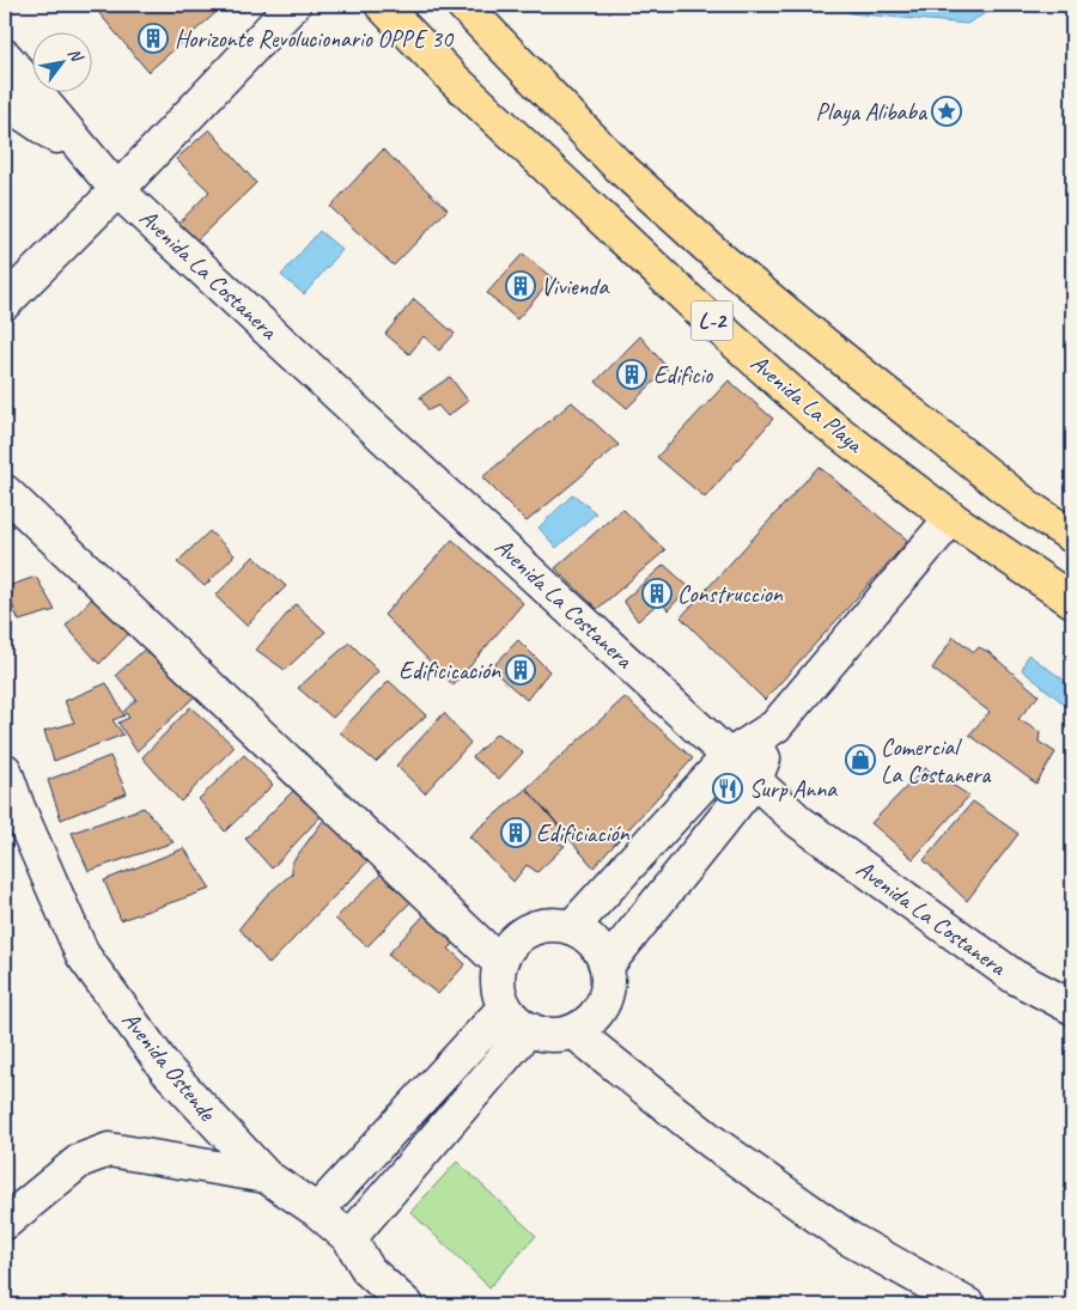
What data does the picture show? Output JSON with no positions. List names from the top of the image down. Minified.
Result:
{"streets":{"main road":["L-2","Avenida La Playa"],"street":["Avenida La Costanera","Avenida Ostende"]},"places":{"building":["Horizonte Revolucionario OPPE 30","Vivienda","Edificio","Construccion","Edificicación","Edificiación"],"place":["Playa Alibaba"],"shop":["Comercial La Costanera"],"restaurant":["Surp Anna"]},"north":"top right"}
